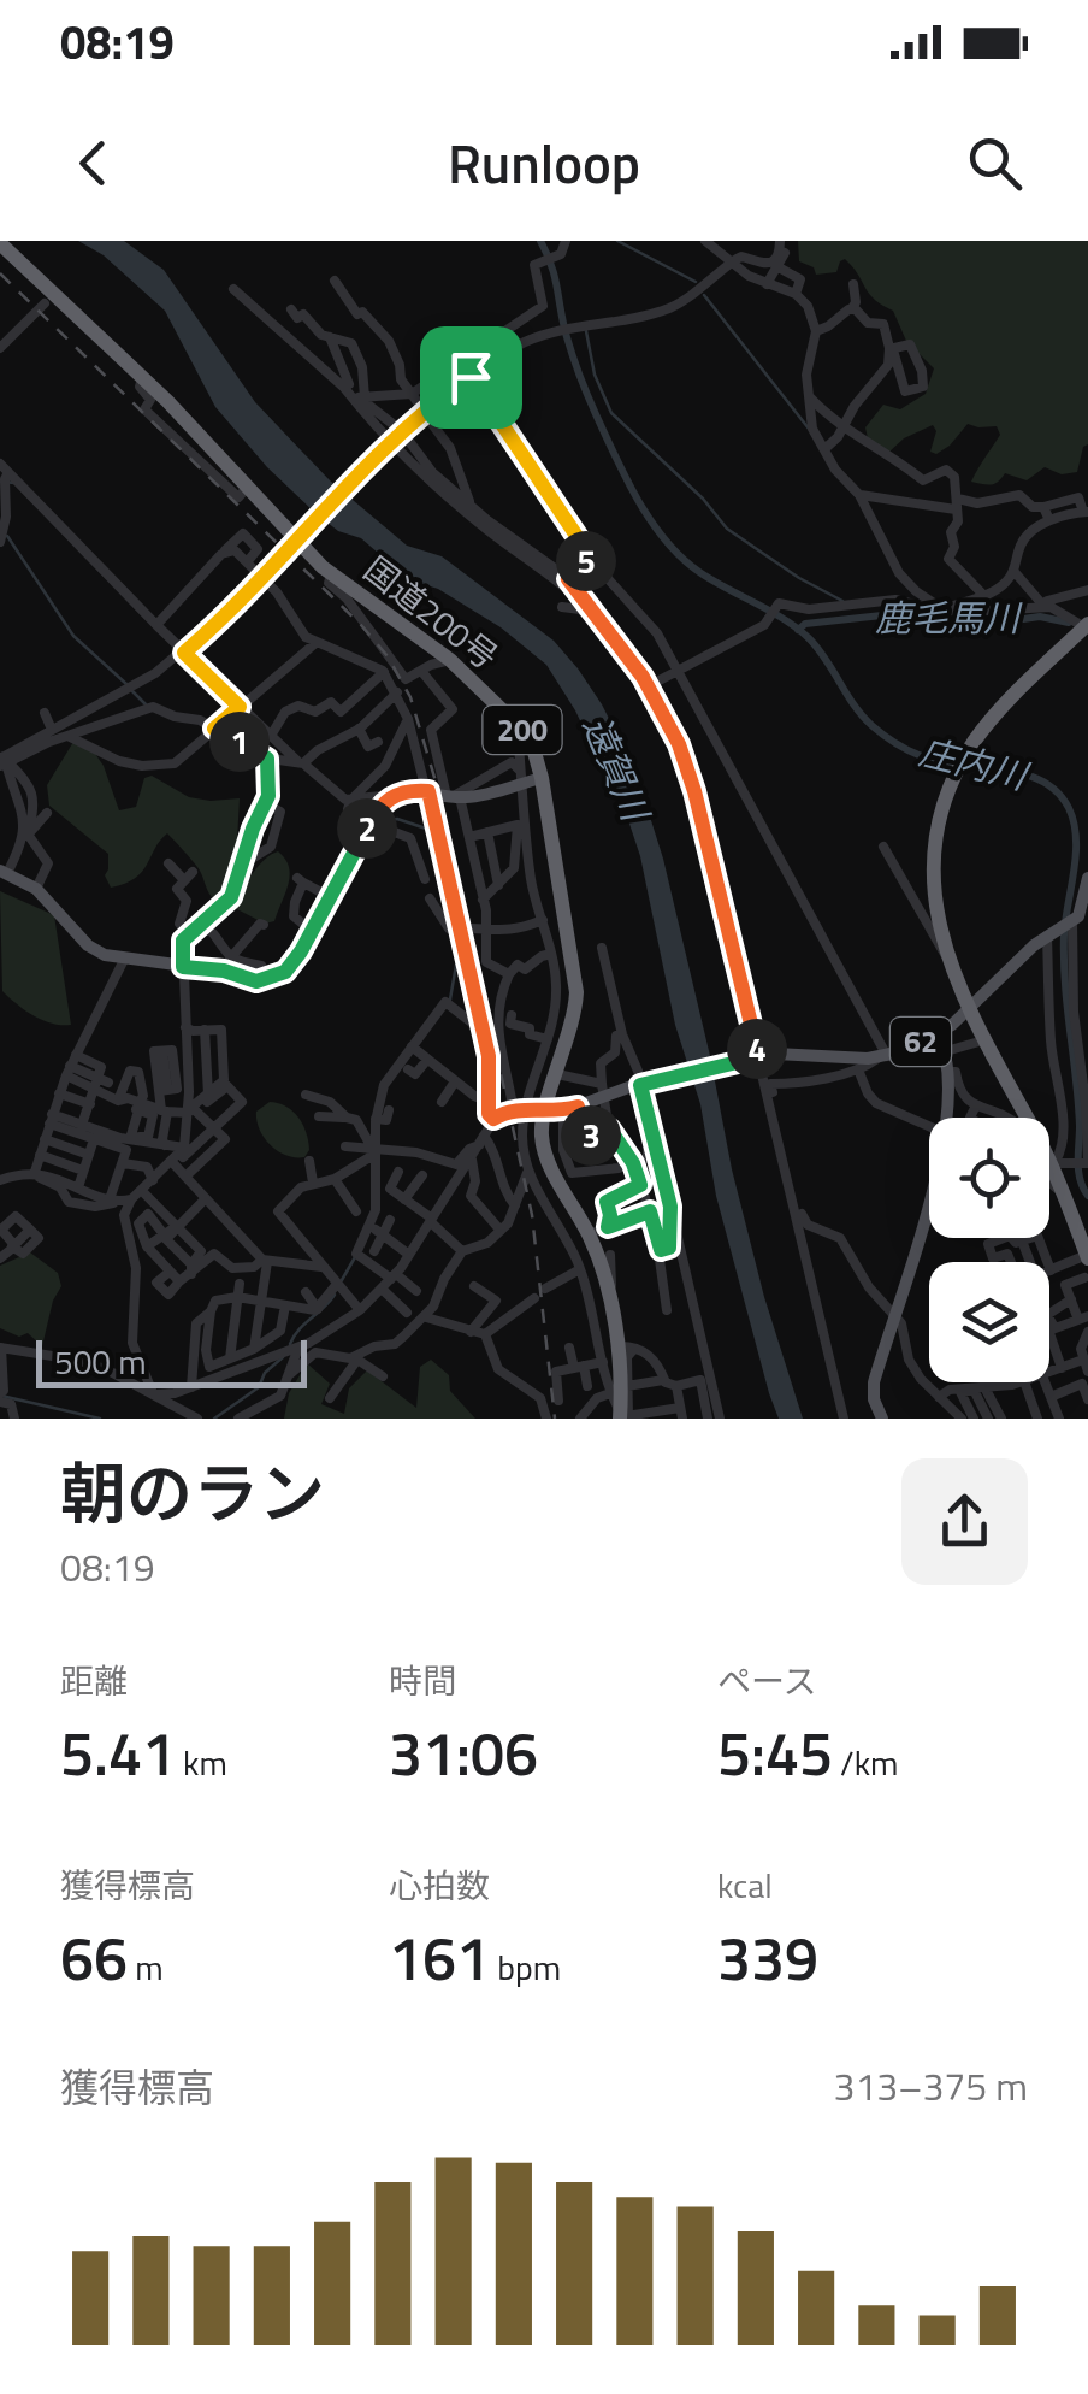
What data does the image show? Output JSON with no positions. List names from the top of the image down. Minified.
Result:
{"streets":{"highway":["国道200号","200"],"main road":["62"]},"crossings":[["国道200号","62"]],"water":["鹿毛馬川","庄内川","遠賀川"],"scale_bar":"500 m","page":{"status":"08:19","header":"Runloop","pins":["5","1","2","4","3"],"scale":"500 m","heading":["朝のラン","08:19"],"stats":[["距離","5.41 km"],["時間","31:06"],["ペース","5:45 /km"],["獲得標高","66 m"],["心拍数","161 bpm"],["kcal","339"]],"chart":["獲得標高","313–375 m"]}}
